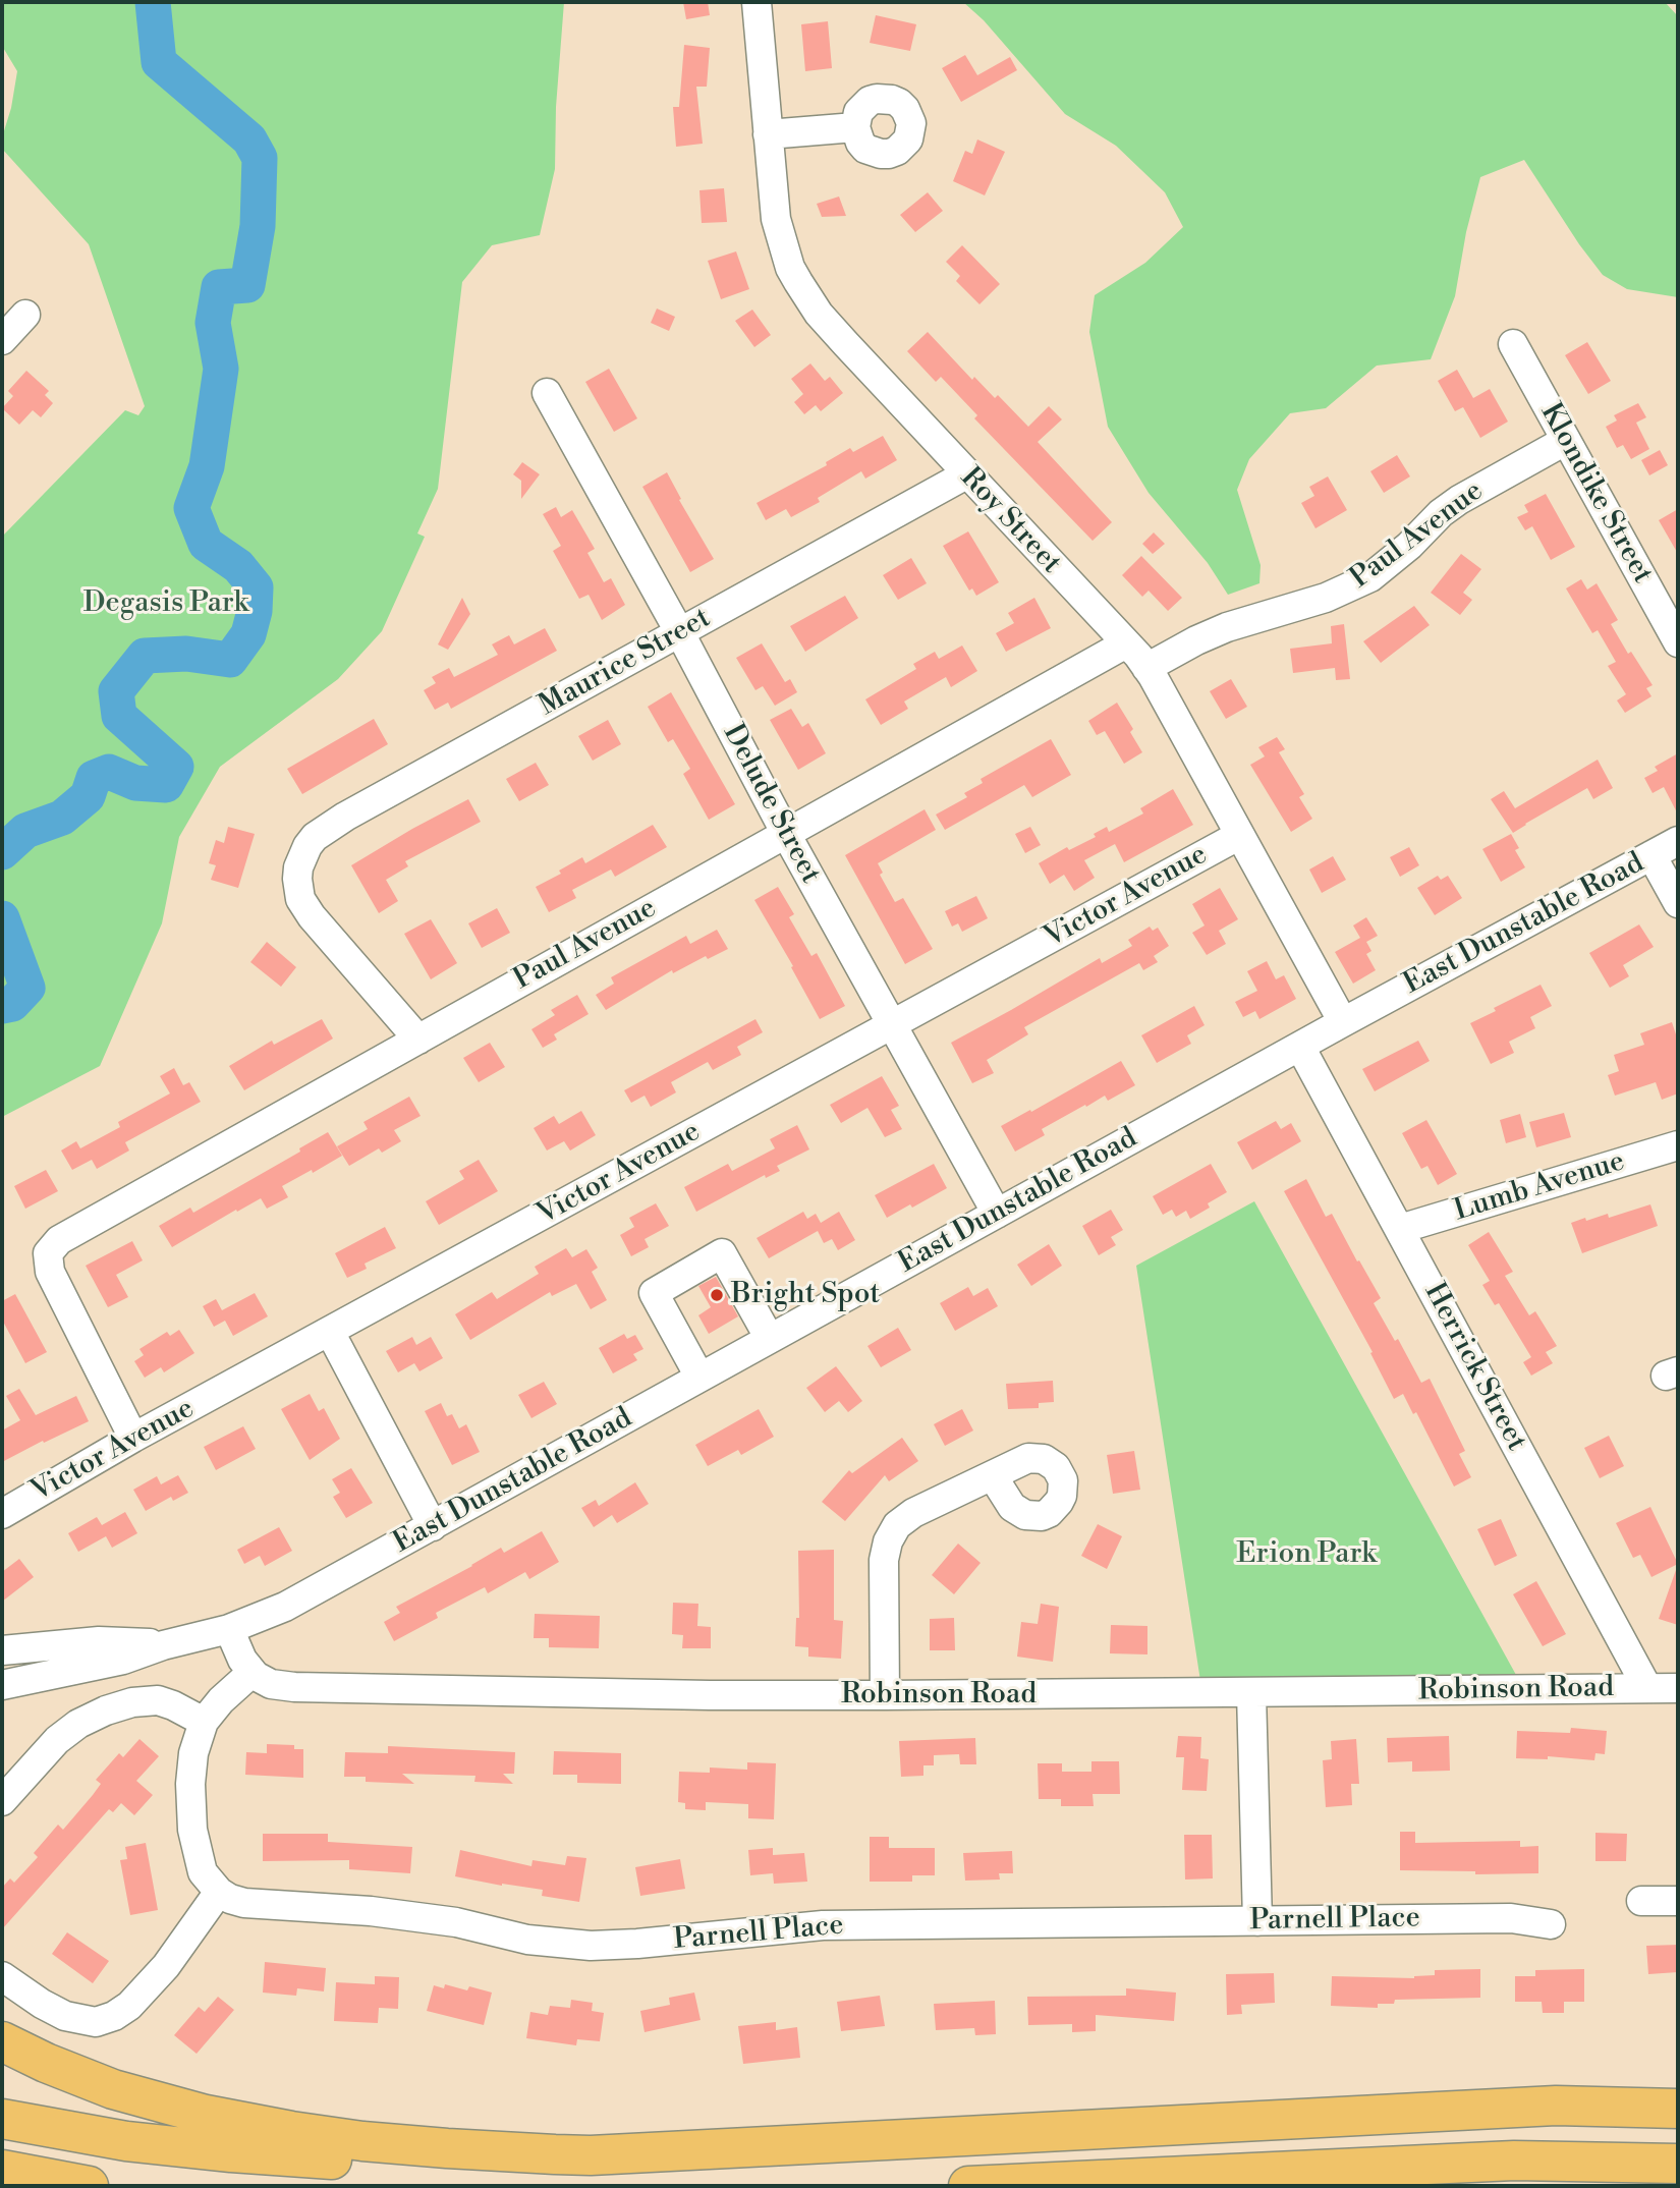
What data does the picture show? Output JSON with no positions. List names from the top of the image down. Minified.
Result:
{"streets":{"street":["Klondike Street","Roy Street","Paul Avenue","Maurice Street","Delude Street","Victor Avenue","East Dunstable Road","Lumb Avenue","Herrick Street","Robinson Road","Parnell Place"]},"crossings":[["Klondike Street","Paul Avenue"],["Roy Street","Paul Avenue"],["Roy Street","Maurice Street"],["Roy Street","Victor Avenue"],["Roy Street","East Dunstable Road"],["Paul Avenue","Maurice Street"],["Paul Avenue","Delude Street"],["Paul Avenue","Victor Avenue"],["Maurice Street","Delude Street"],["Delude Street","Victor Avenue"],["Delude Street","East Dunstable Road"],["East Dunstable Road","Herrick Street"],["Lumb Avenue","Herrick Street"],["Herrick Street","Robinson Road"]],"parks":["Degasis Park","Erion Park"],"places":["Bright Spot"]}
